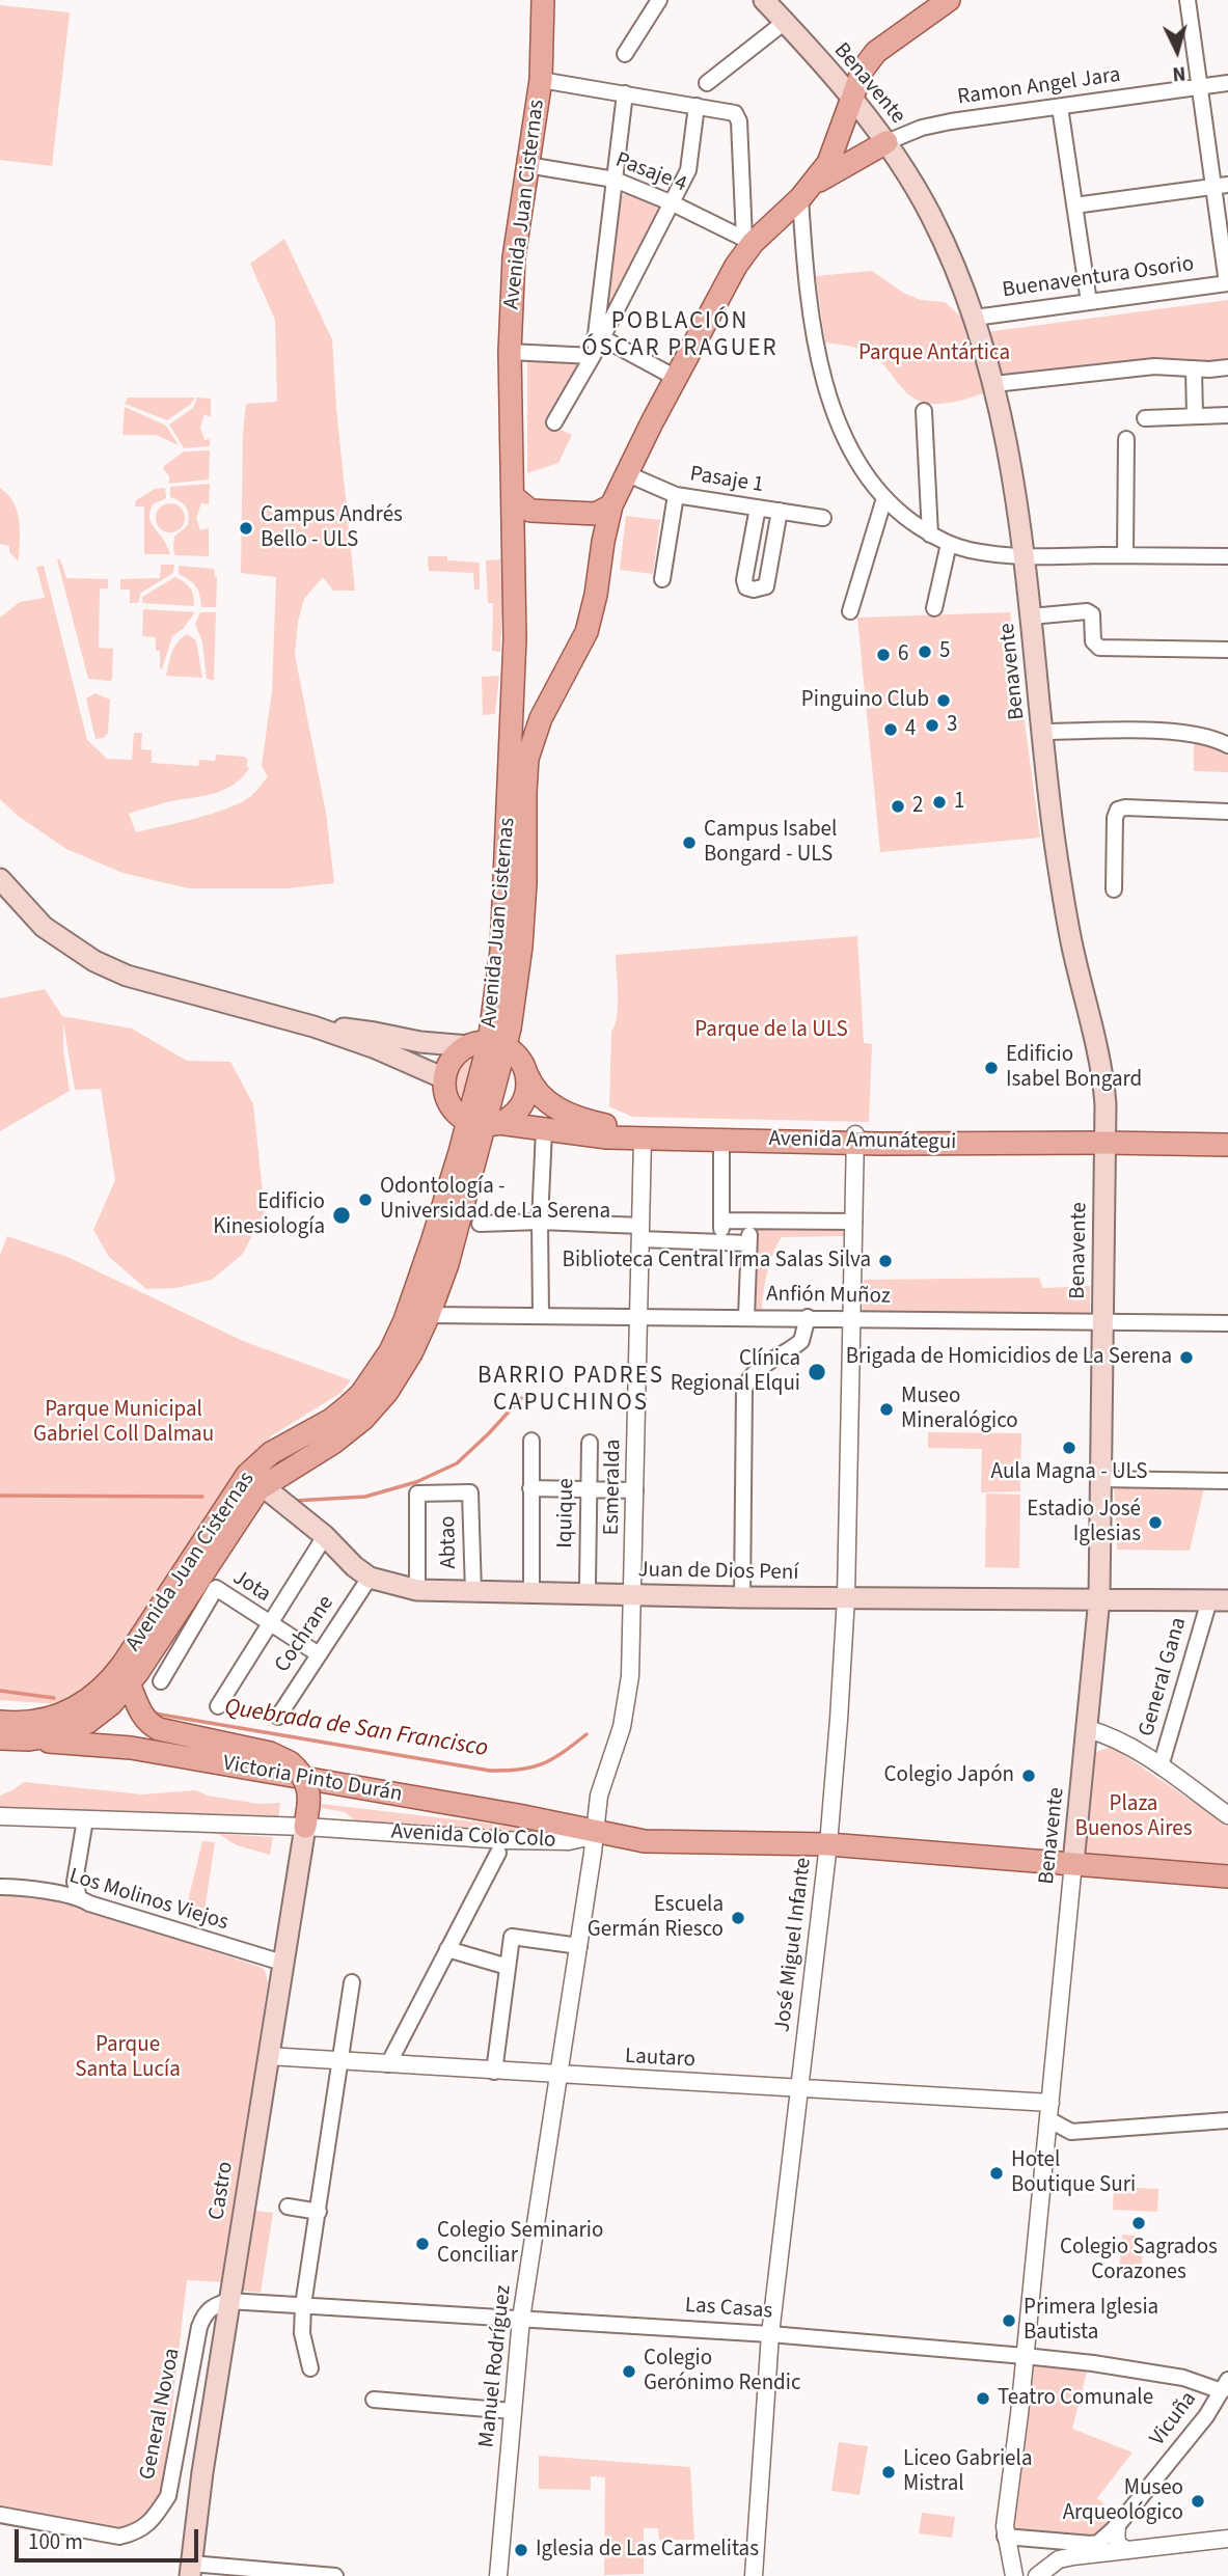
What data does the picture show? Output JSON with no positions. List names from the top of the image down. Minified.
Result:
{"streets":{"main road":["Benavente","Avenida Juan Cisternas","Avenida Amunátegui","Juan de Dios Pení","Victoria Pinto Durán","Avenida Colo Colo","Castro"],"street":["Ramon Angel Jara","Pasaje 4","Buenaventura Osorio","Pasaje 1","Anfión Muñoz","Esmeralda","Iquique","Abtao","Jota","Cochrane","General Gana","Los Molinos Viejos","José Miguel Infante","Lautaro","Las Casas","Manuel Rodríguez","General Novoa","Vicuña"]},"crossings":[["Benavente","Ramon Angel Jara"],["Benavente","Buenaventura Osorio"],["Benavente","Avenida Amunátegui"],["Benavente","Anfión Muñoz"],["Benavente","Juan de Dios Pení"],["Benavente","Avenida Colo Colo"],["Benavente","Lautaro"],["Benavente","Las Casas"],["Benavente","Vicuña"],["Pasaje 4","Avenida Juan Cisternas"],["Avenida Juan Cisternas","Pasaje 1"],["Avenida Juan Cisternas","Avenida Amunátegui"],["Avenida Juan Cisternas","Anfión Muñoz"],["Avenida Juan Cisternas","Juan de Dios Pení"],["Avenida Juan Cisternas","Victoria Pinto Durán"],["Avenida Amunátegui","Esmeralda"],["Avenida Amunátegui","José Miguel Infante"],["Anfión Muñoz","Esmeralda"],["Anfión Muñoz","José Miguel Infante"],["Esmeralda","Juan de Dios Pení"],["Esmeralda","Victoria Pinto Durán"],["Esmeralda","Avenida Colo Colo"],["Esmeralda","Manuel Rodríguez"],["Abtao","Juan de Dios Pení"],["Juan de Dios Pení","Cochrane"],["Juan de Dios Pení","General Gana"],["Juan de Dios Pení","José Miguel Infante"],["Jota","Cochrane"],["Victoria Pinto Durán","Avenida Colo Colo"],["Victoria Pinto Durán","Manuel Rodríguez"],["Avenida Colo Colo","José Miguel Infante"],["Avenida Colo Colo","Castro"],["Avenida Colo Colo","Manuel Rodríguez"],["Los Molinos Viejos","Castro"],["José Miguel Infante","Lautaro"],["José Miguel Infante","Las Casas"],["Lautaro","Castro"],["Lautaro","Manuel Rodríguez"],["Castro","Las Casas"],["Castro","General Novoa"],["Las Casas","Manuel Rodríguez"],["Las Casas","General Novoa"],["Las Casas","Vicuña"]],"districts":["POBLACIÓN ÓSCAR PRAGUER","BARRIO PADRES CAPUCHINOS"],"water":["Quebrada de San Francisco"],"parks":["Parque Antártica","Parque de la ULS","Parque Municipal Gabriel Coll Dalmau","Plaza Buenos Aires","Parque Santa Lucía"],"places":["Campus Andrés Bello - ULS","5","6","Pinguino Club","3","4","1","2","Campus Isabel Bongard - ULS","Edificio Isabel Bongard","Odontología - Universidad de La Serena","Edificio Kinesiología","Biblioteca Central Irma Salas Silva","Brigada de Homicidios de La Serena","Clínica Regional Elqui","Museo Mineralógico","Aula Magna - ULS","Estadio José Iglesias","Colegio Japón","Escuela Germán Riesco","Hotel Boutique Suri","Colegio Sagrados Corazones","Colegio Seminario Conciliar","Primera Iglesia Bautista","Colegio Gerónimo Rendic","Teatro Comunale","Liceo Gabriela Mistral","Museo Arqueológico","Iglesia de Las Carmelitas"],"scale_bar":"100 m","north":"bottom"}
